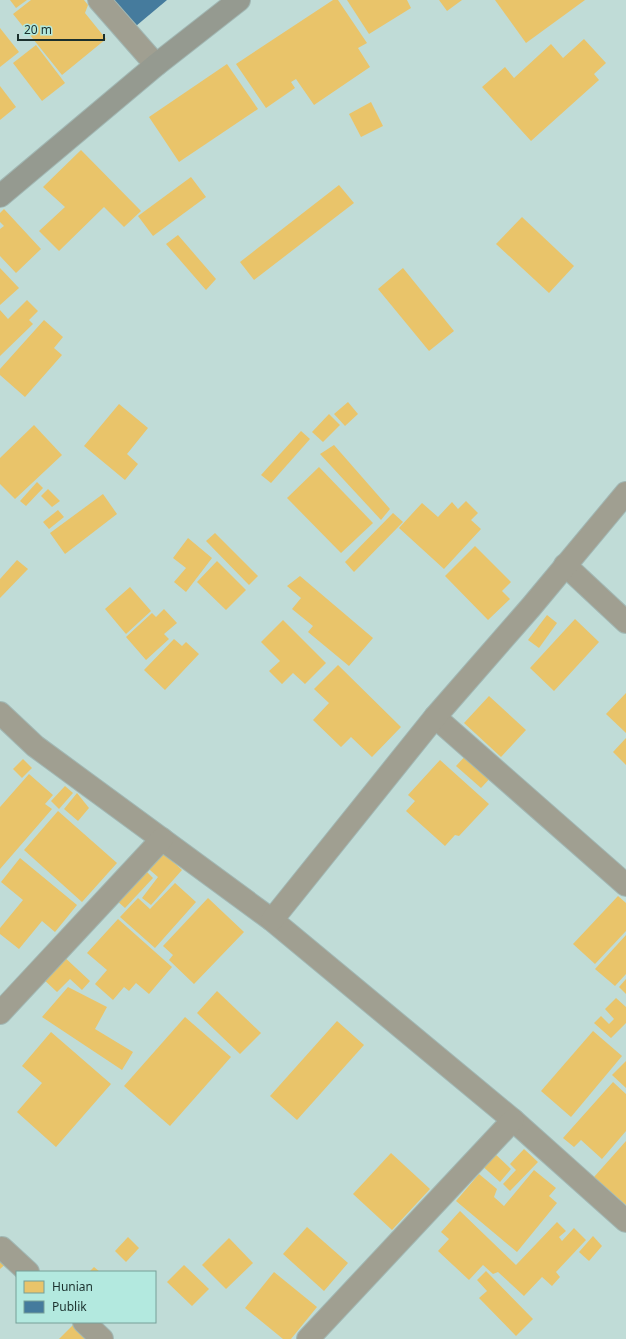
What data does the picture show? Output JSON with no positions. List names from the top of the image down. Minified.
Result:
{"legend":["Hunian","Publik"],"scale_bar":"20 m"}
